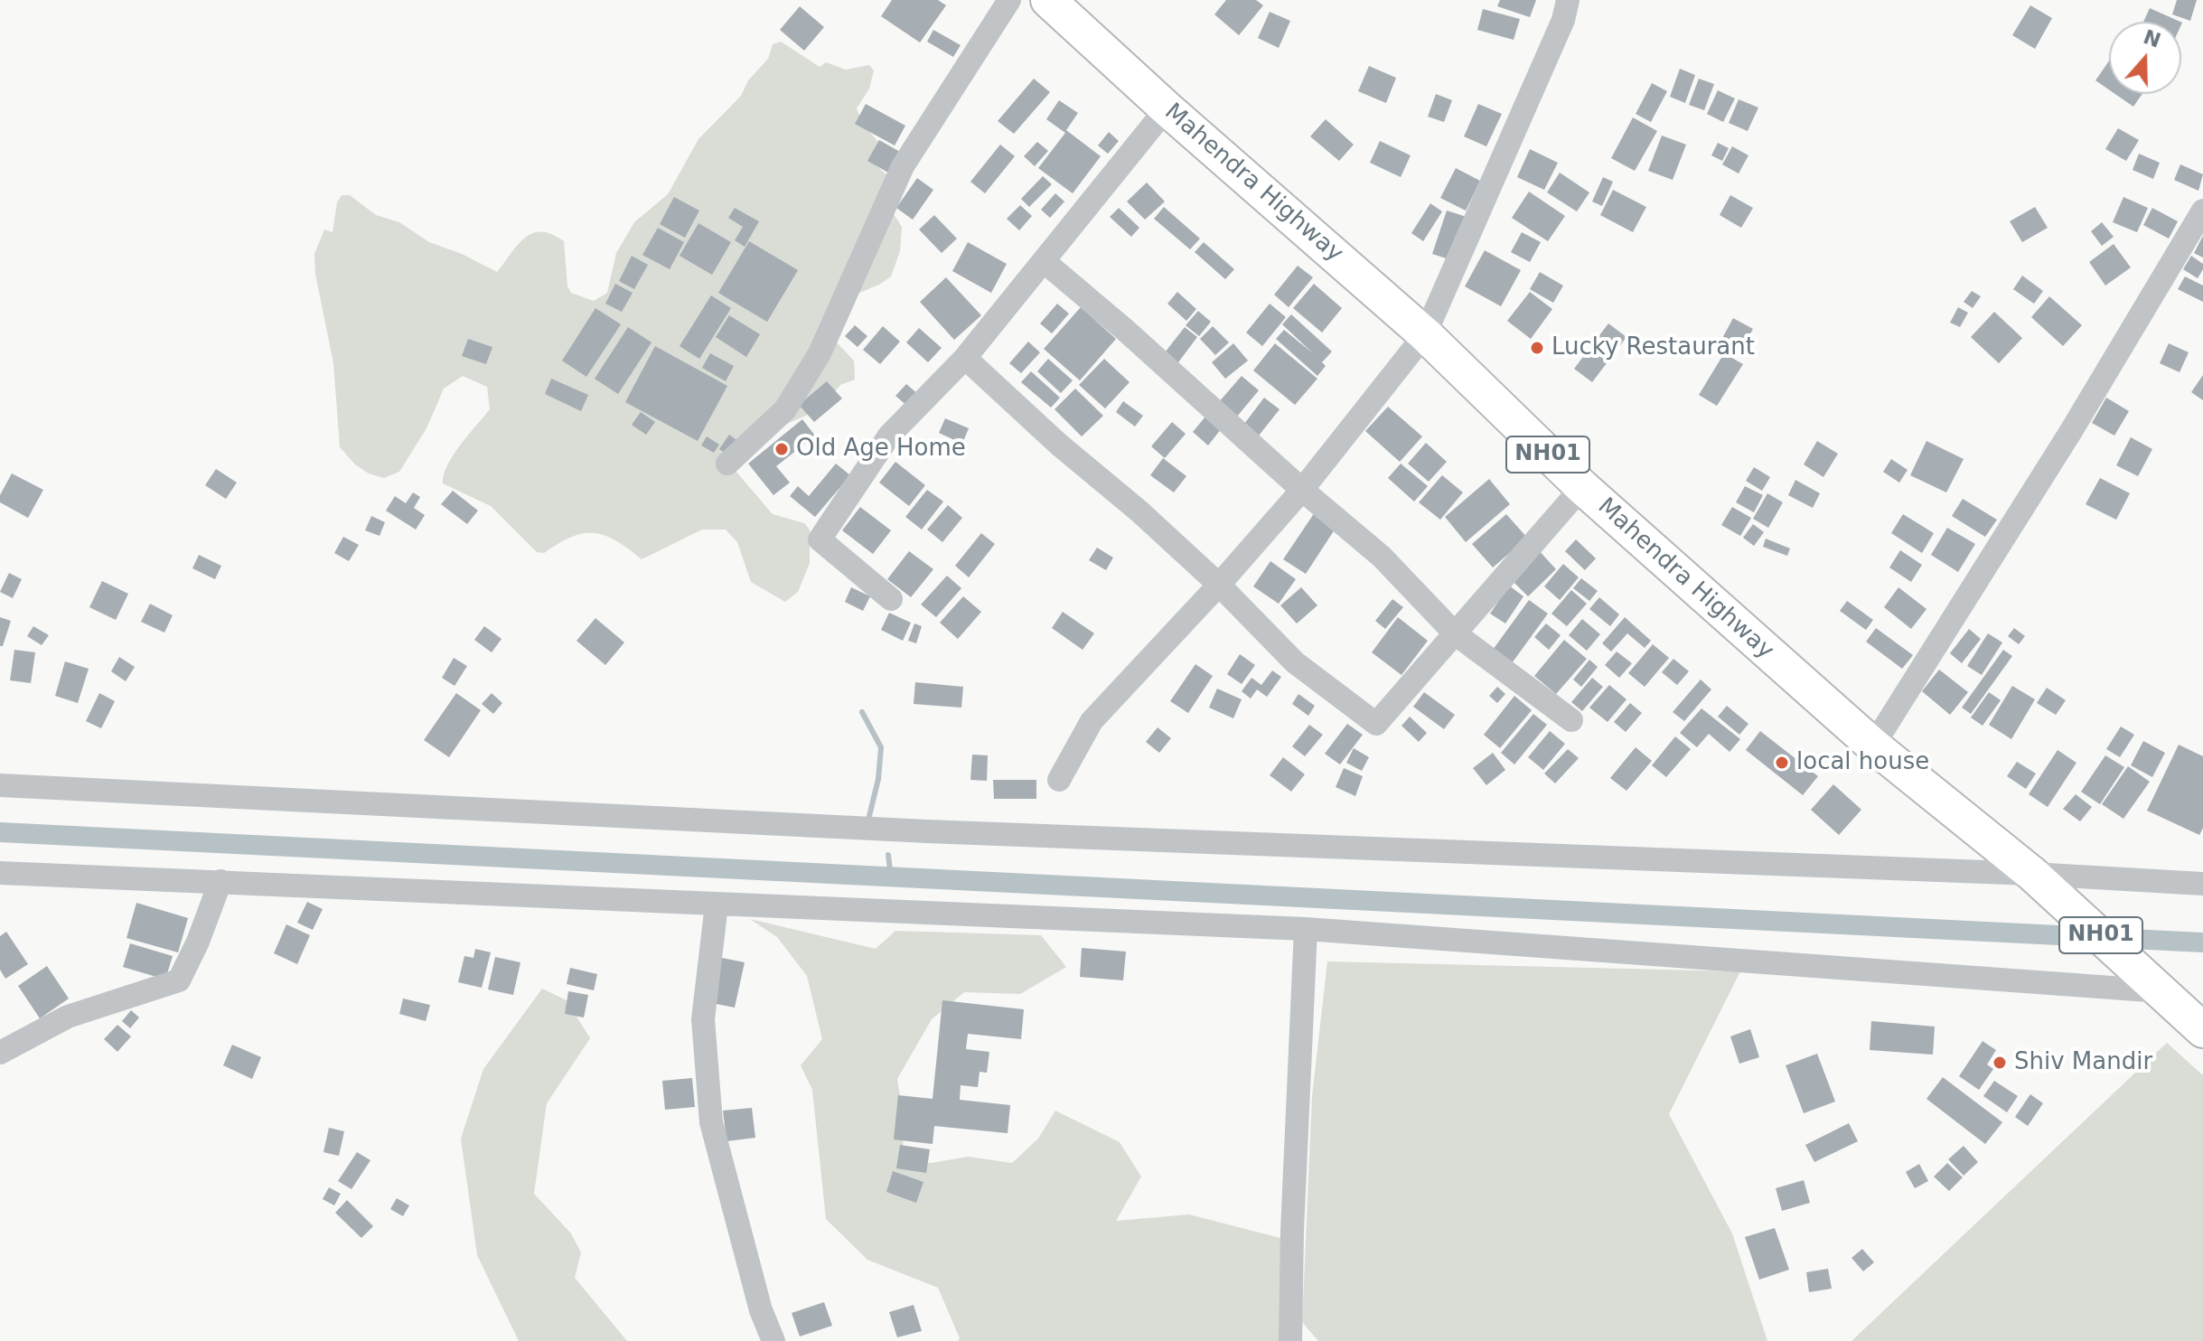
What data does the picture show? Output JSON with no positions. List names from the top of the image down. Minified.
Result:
{"streets":{"highway":["Mahendra Highway","NH01"]},"places":["Lucky Restaurant","Old Age Home","local house","Shiv Mandir"],"north":"top"}
